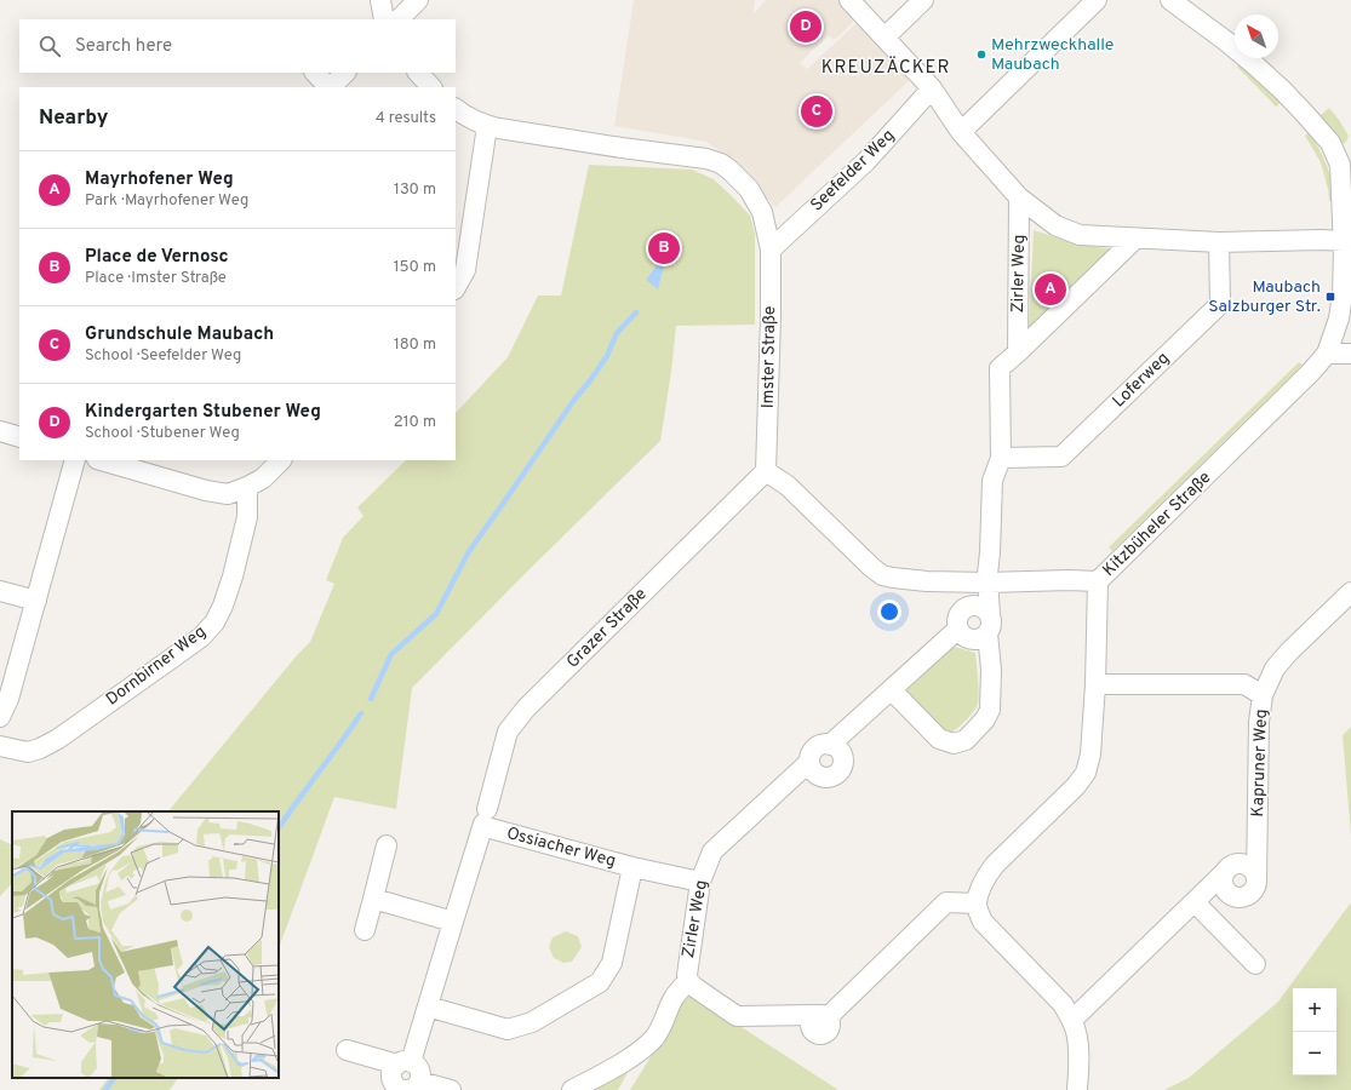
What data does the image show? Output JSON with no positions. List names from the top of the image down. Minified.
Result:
{"streets":{"street":["Seefelder Weg","Zirler Weg","Imster Straße","Loferweg","Kitzbüheler Straße","Grazer Straße","Dornbirner Weg","Kapruner Weg","Ossiacher Weg"]},"crossings":[["Seefelder Weg","Imster Straße"],["Zirler Weg","Kitzbüheler Straße"],["Zirler Weg","Ossiacher Weg"],["Imster Straße","Grazer Straße"],["Grazer Straße","Ossiacher Weg"]],"districts":["KREUZÄCKER"],"places":{"other":["Mehrzweckhalle Maubach"],"transit":["Maubach Salzburger Str."]},"north":"top left","page":{"pins":["D","C","B","A"],"search":"Search here","heading":["Nearby","4 results"],"list":[{"mark":"A","name":"Mayrhofener Weg","note":"Park · Mayrhofener Weg","value":"130 m"},{"mark":"B","name":"Place de Vernosc","note":"Place · Imster Straße","value":"150 m"},{"mark":"C","name":"Grundschule Maubach","note":"School · Seefelder Weg","value":"180 m"},{"mark":"D","name":"Kindergarten Stubener Weg","note":"School · Stubener Weg","value":"210 m"}],"map_buttons":["+","−"]}}
